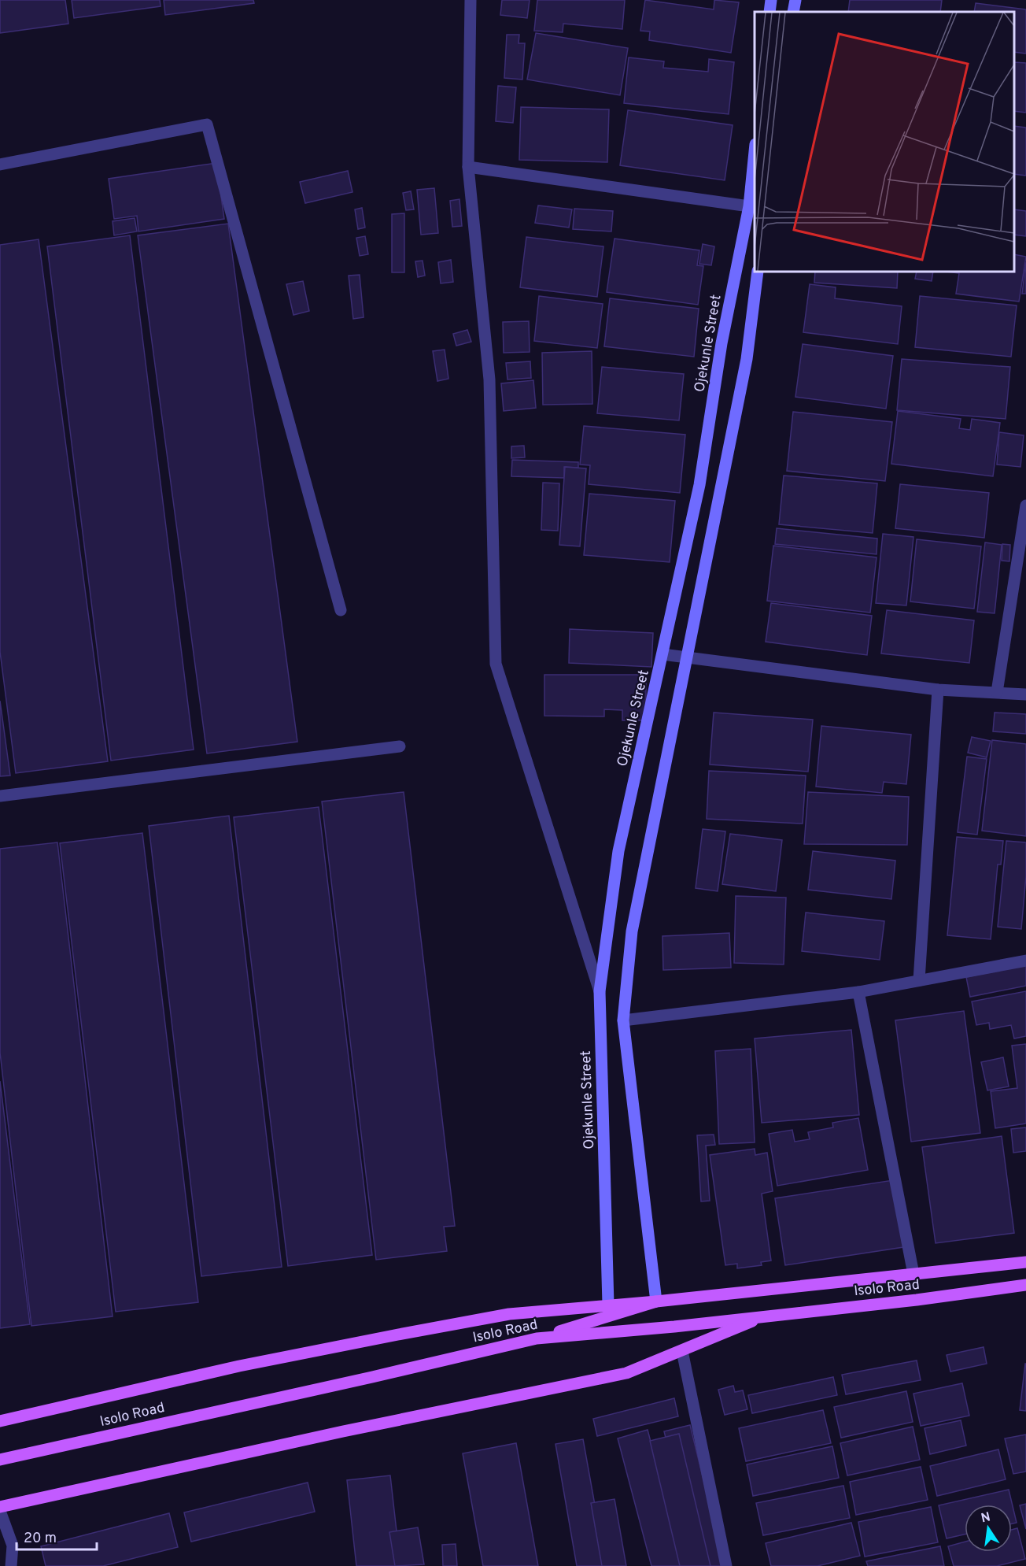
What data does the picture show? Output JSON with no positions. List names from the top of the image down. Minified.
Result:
{"streets":{"main road":["Isolo Road"],"street":["Ojekunle Street"]},"scale_bar":"20 m","north":"top"}
